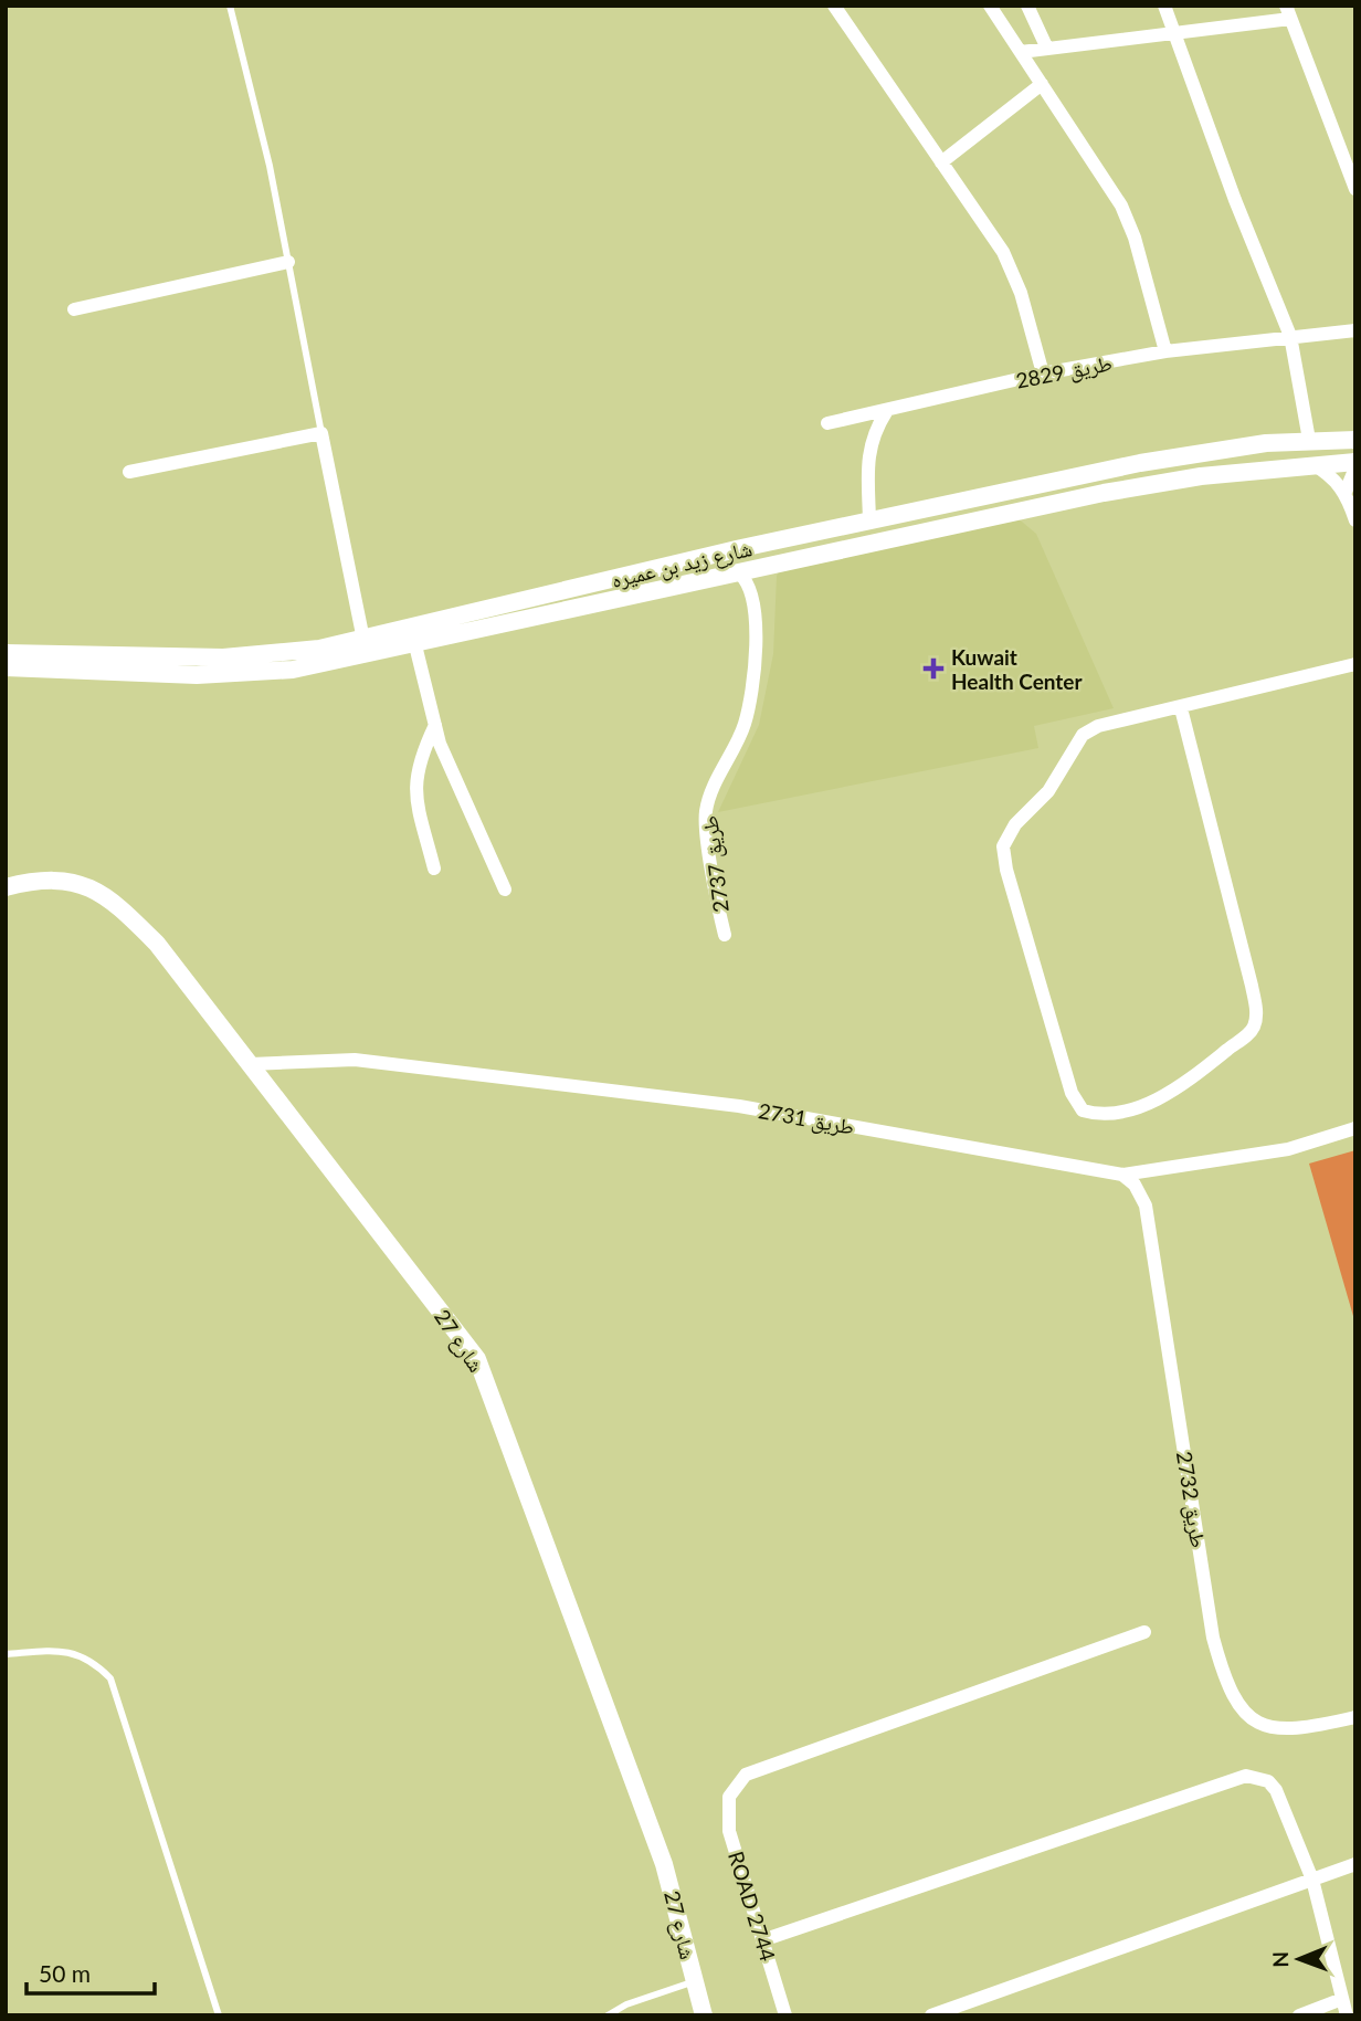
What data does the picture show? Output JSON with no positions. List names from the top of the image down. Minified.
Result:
{"streets":{"street":["طريق 2829","شارع زيد بن عميره","طريق 2737","طريق 2731","شارع 27","طريق 2732","ROAD 2744"]},"crossings":[["شارع زيد بن عميره","طريق 2737"],["طريق 2731","شارع 27"],["طريق 2731","طريق 2732"]],"places":{"health":["Kuwait Health Center"]},"scale_bar":"50 m","north":"left"}
